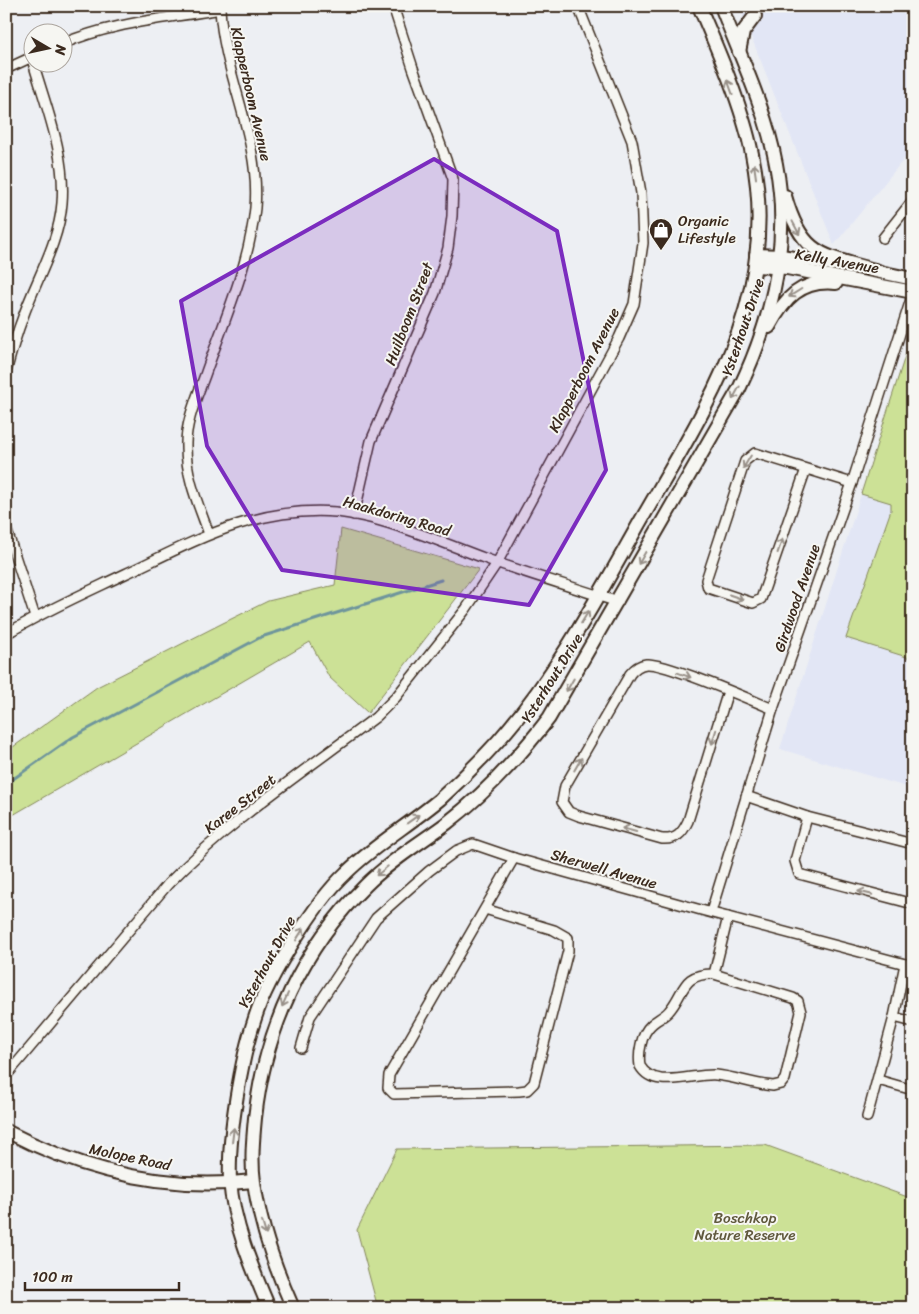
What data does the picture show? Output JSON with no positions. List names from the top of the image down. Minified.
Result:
{"streets":{"main road":["Kelly Avenue","Ysterhout Drive","Molope Road"],"street":["Klapperboom Avenue","Huilboom Street","Haakdoring Road","Girdwood Avenue","Karee Street","Sherwell Avenue"]},"crossings":[["Klapperboom Avenue","Haakdoring Road"],["Klapperboom Avenue","Karee Street"],["Kelly Avenue","Ysterhout Drive"],["Kelly Avenue","Girdwood Avenue"],["Huilboom Street","Haakdoring Road"],["Ysterhout Drive","Haakdoring Road"],["Ysterhout Drive","Molope Road"],["Haakdoring Road","Karee Street"],["Girdwood Avenue","Sherwell Avenue"]],"parks":["Boschkop Nature Reserve"],"places":{"shop":["Organic Lifestyle"]},"scale_bar":"100 m","north":"right"}
